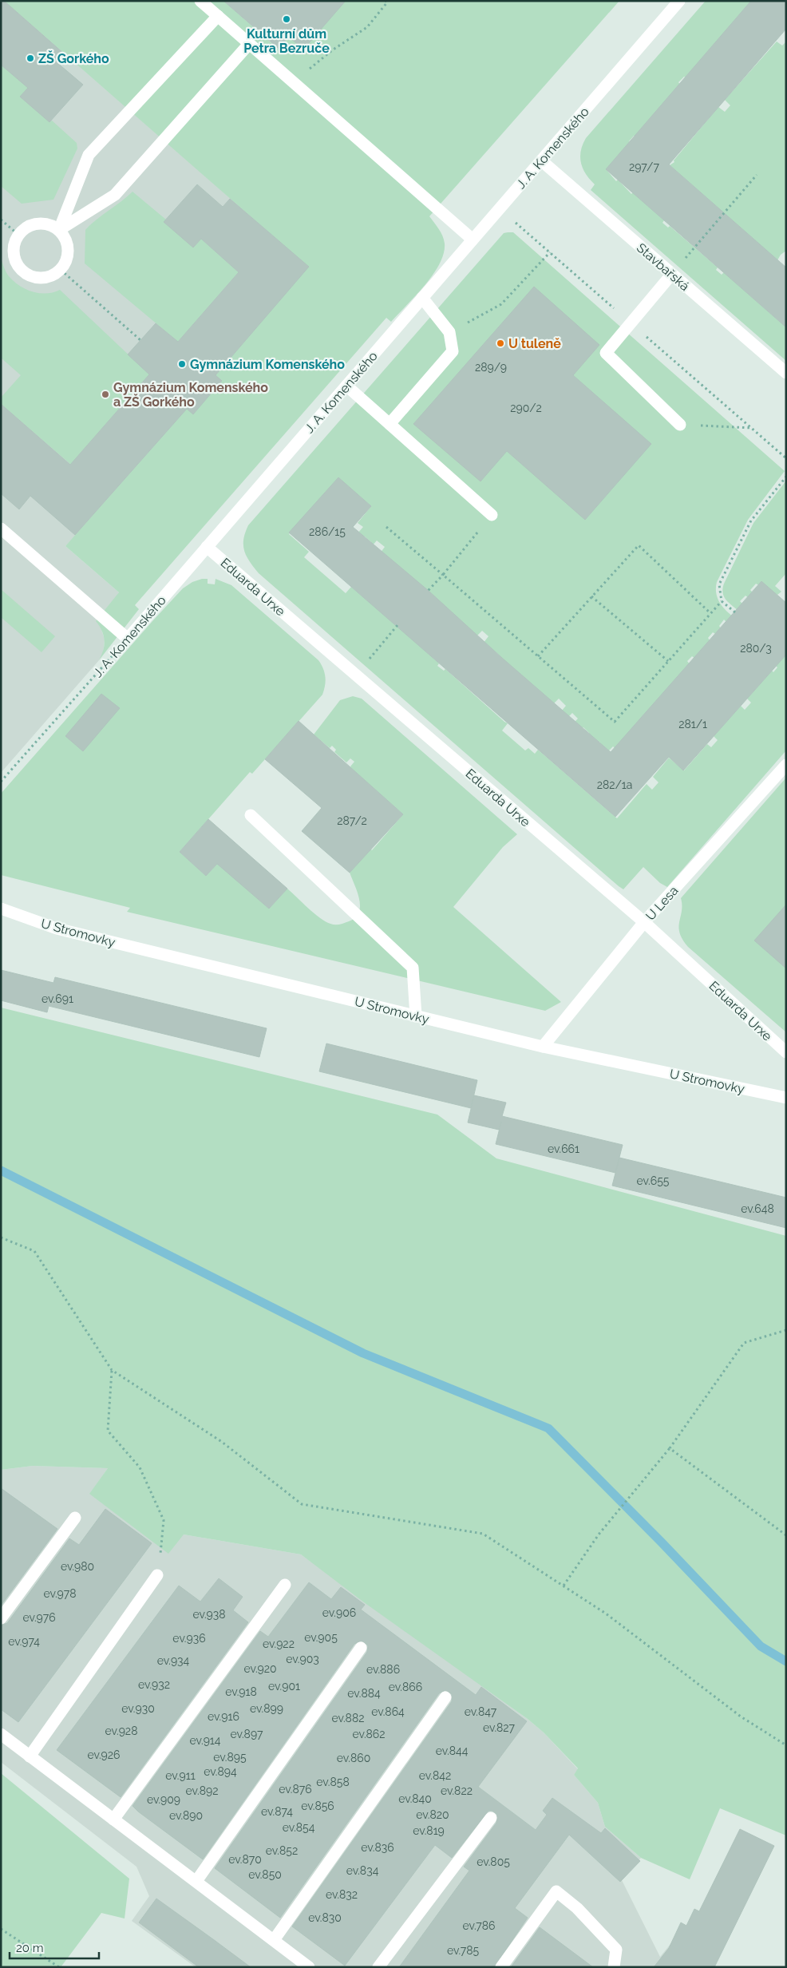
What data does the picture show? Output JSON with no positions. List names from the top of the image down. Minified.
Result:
{"streets":{"street":["J. A. Komenského","Stavbařská","Eduarda Urxe","U Lesa","U Stromovky"]},"crossings":[["J. A. Komenského","Stavbařská"],["J. A. Komenského","Eduarda Urxe"],["Eduarda Urxe","U Lesa"],["U Lesa","U Stromovky"]],"places":["Kulturní dům Petra Bezruče","ZŠ Gorkého","U tuleně","Gymnázium Komenského","Gymnázium Komenského a ZŠ Gorkého"],"house_numbers":["297/7","289/9","290/2","286/15","280/3","281/1","282/1a","287/2","ev.691","ev.661","ev.655","ev.648","ev.980","ev.978","ev.906","ev.938","ev.976","ev.905","ev.936","ev.974","ev.922","ev.903","ev.934","ev.920","ev.886","ev.932","ev.901","ev.866","ev.918","ev.884","ev.930","ev.899","ev.864","ev.847","ev.916","ev.882","ev.827","ev.928","ev.897","ev.862","ev.914","ev.844","ev.926","ev.895","ev.860","ev.894","ev.911","ev.842","ev.858","ev.876","ev.892","ev.822","ev.840","ev.909","ev.856","ev.874","ev.820","ev.890","ev.854","ev.819","ev.836","ev.852","ev.870","ev.805","ev.834","ev.850","ev.832","ev.830","ev.786","ev.785"],"scale_bar":"20 m"}
